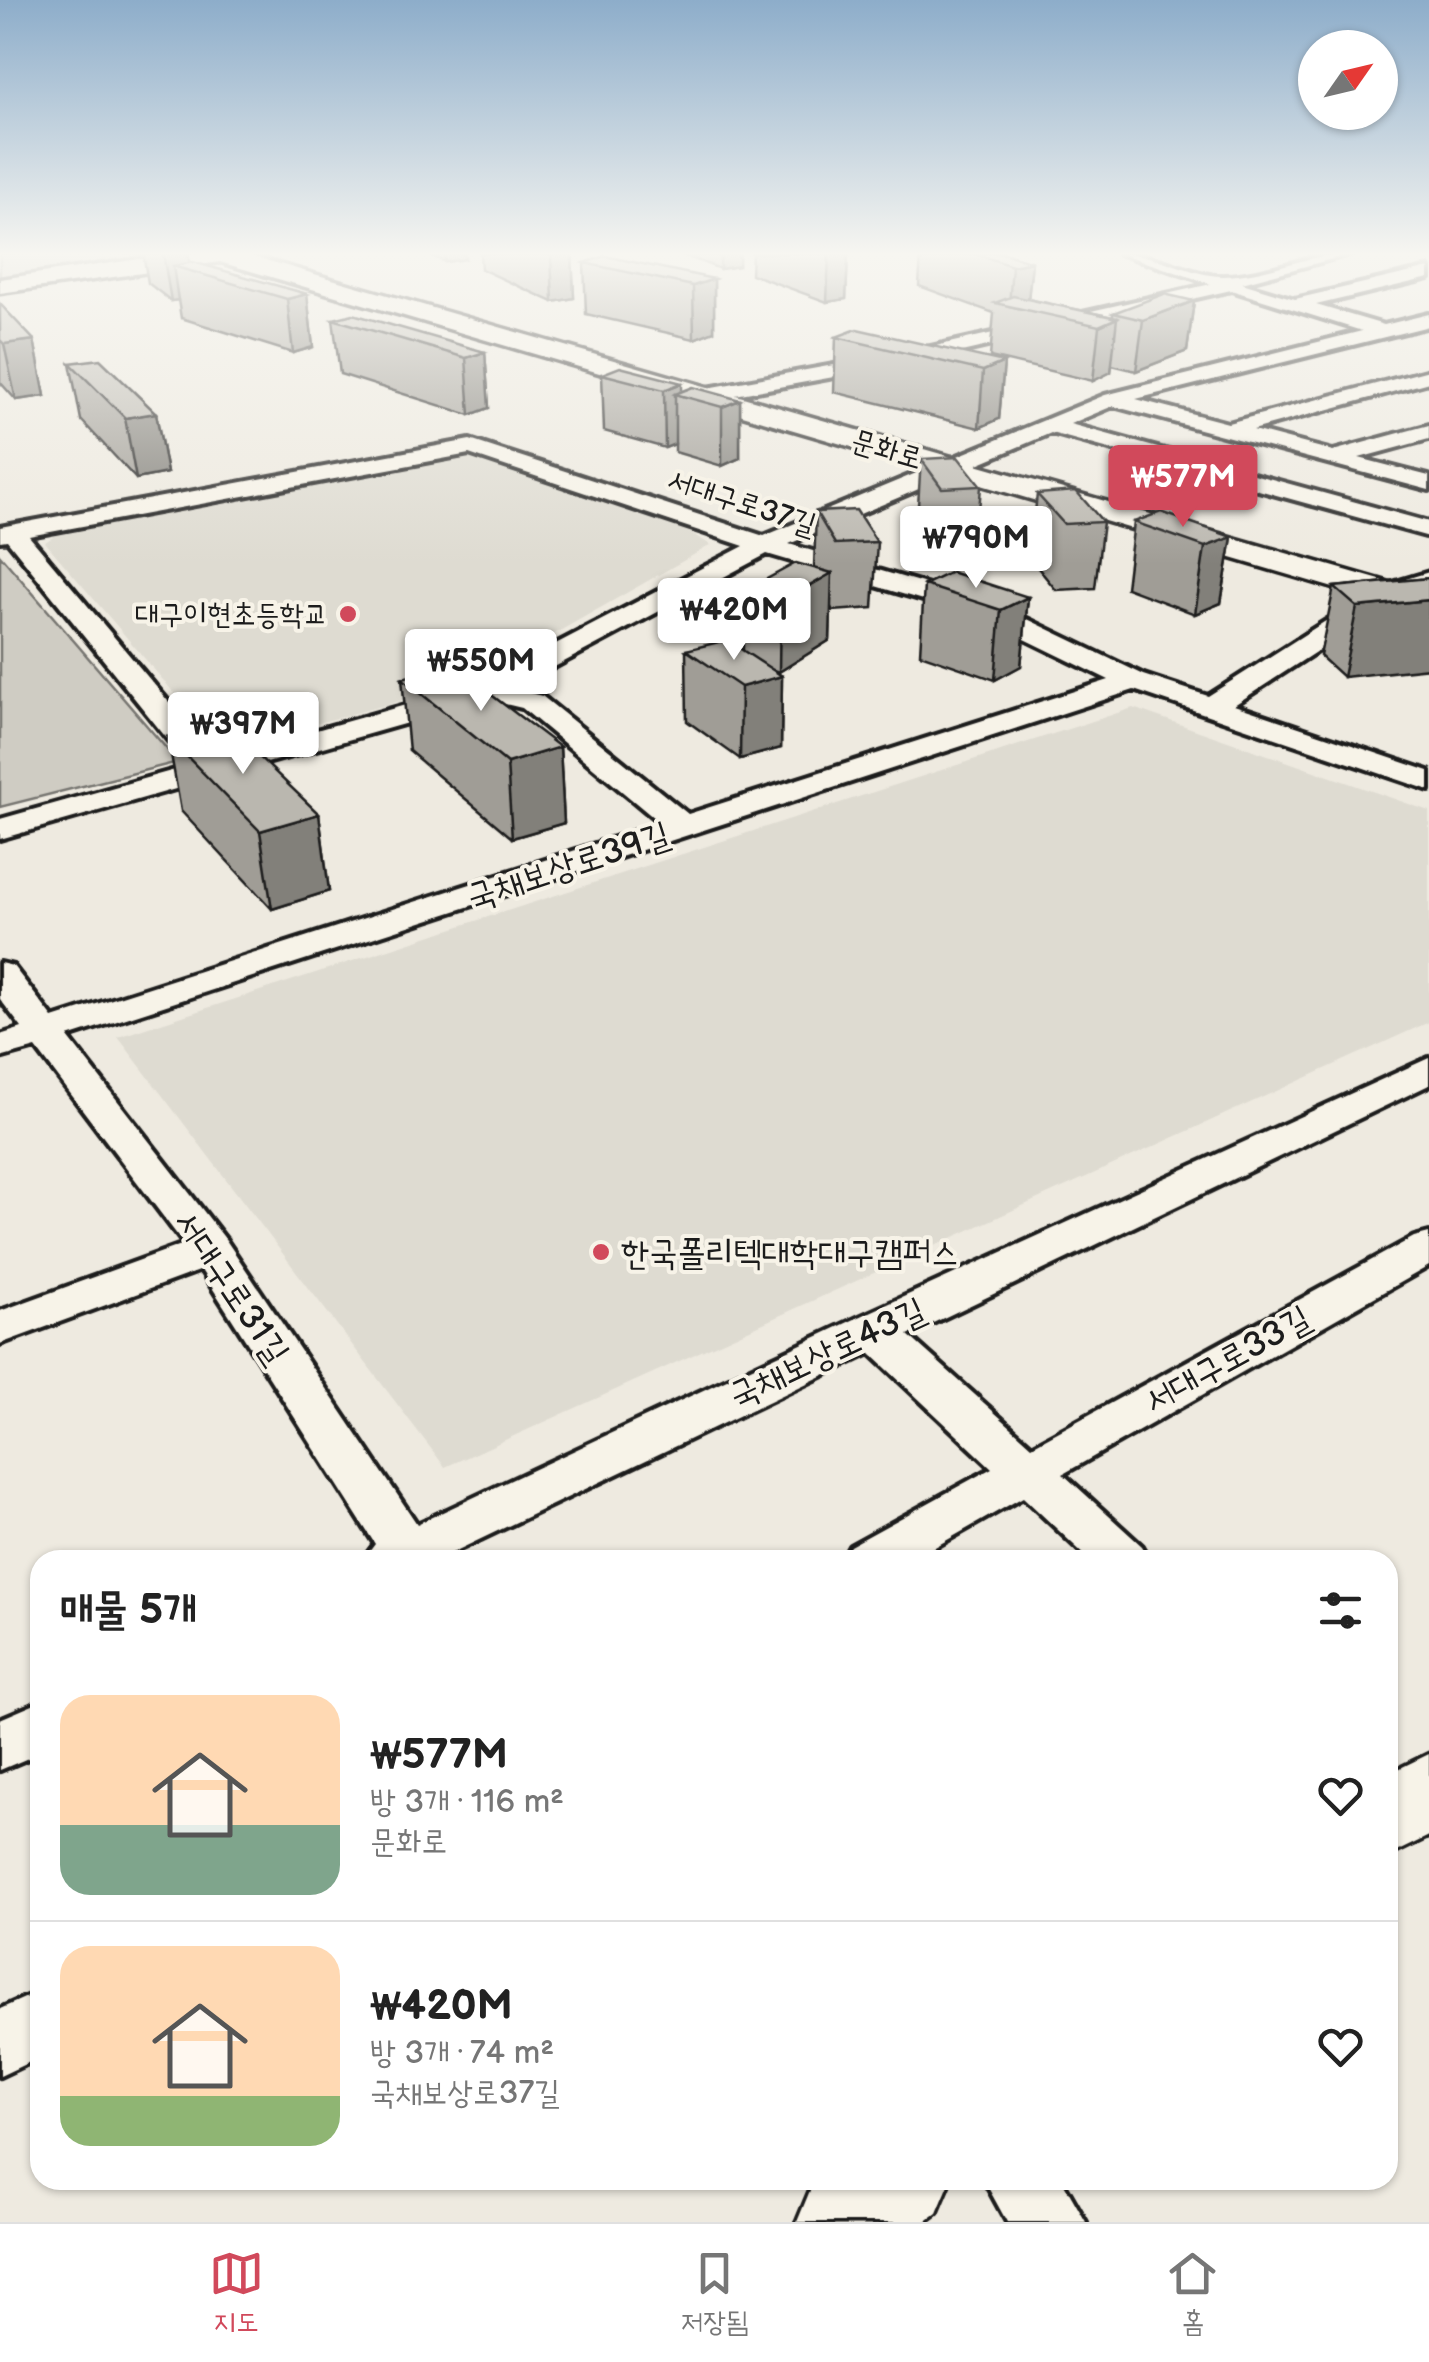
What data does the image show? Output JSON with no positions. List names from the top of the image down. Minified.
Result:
{"streets":{"main road":["문화로"],"street":["서대구로37길","국채보상로39길","서대구로31길","국채보상로43길","서대구로33길"]},"crossings":[["서대구로37길","국채보상로39길"],["국채보상로39길","서대구로31길"]],"places":["대구이현초등학교","한국폴리텍대학대구캠퍼스"],"north":"top right","page":{"price":["₩577M","₩790M","₩420M","₩550M","₩397M"],"heading":"매물 5개","list":[{"name":"₩577M","note":"방 3개 · 116 m² · 문화로"},{"name":"₩420M","note":"방 3개 · 74 m² · 국채보상로37길"}],"tabs":["지도","저장됨","홈"]}}
